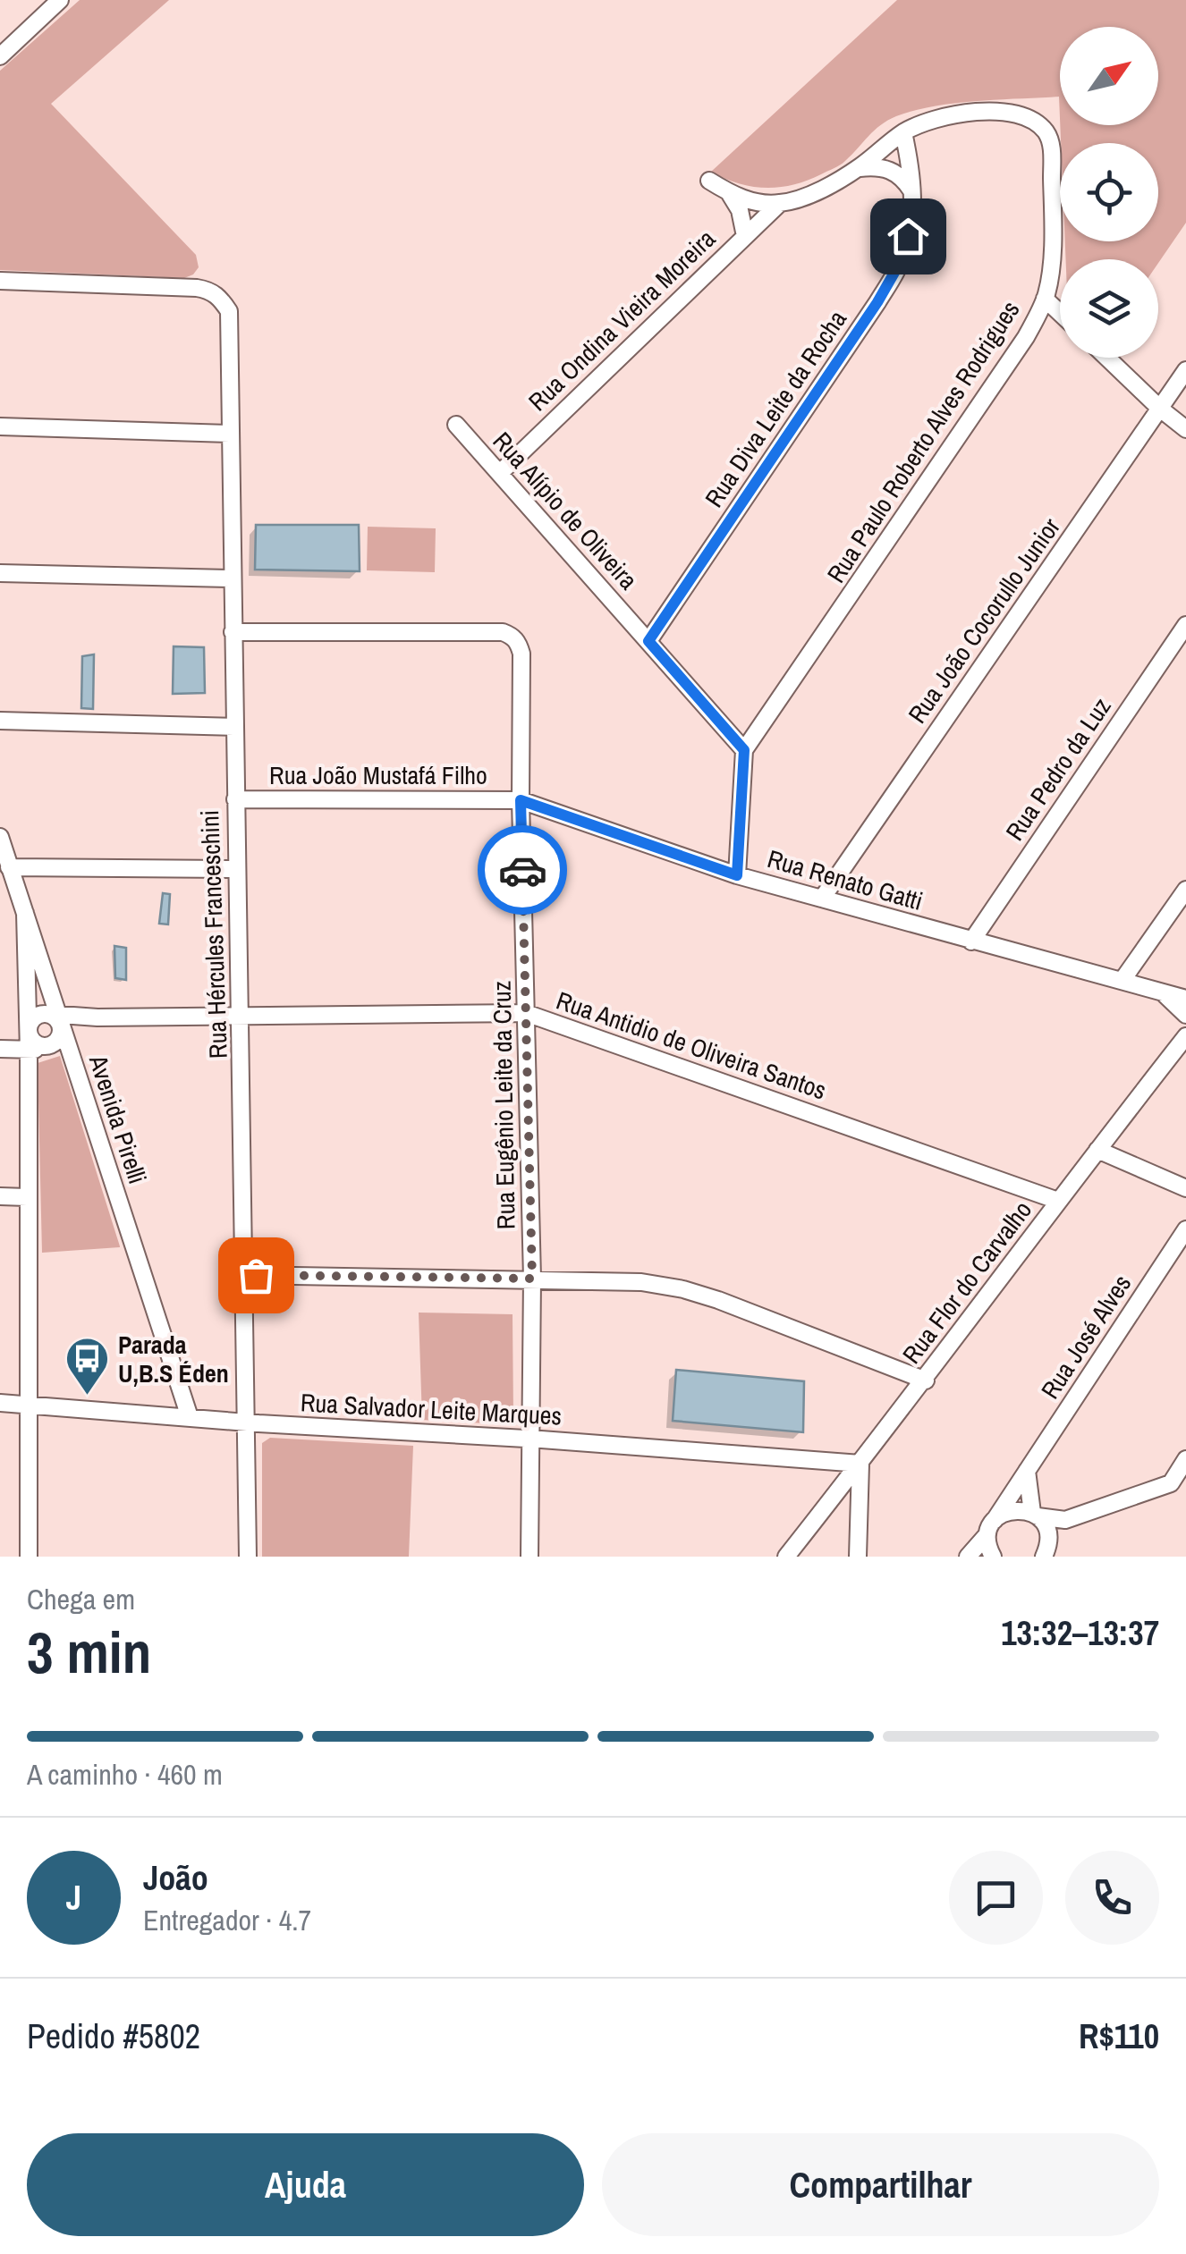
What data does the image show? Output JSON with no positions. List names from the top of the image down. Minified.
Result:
{"streets":{"street":["Rua Ondina Vieira Moreira","Rua Diva Leite da Rocha","Rua Paulo Roberto Alves Rodrigues","Rua Alípio de Oliveira","Rua João Cocorullo Junior","Rua Pedro da Luz","Rua João Mustafá Filho","Rua Renato Gatti","Rua Hércules Franceschini","Rua Antidio de Oliveira Santos","Rua Eugênio Leite da Cruz","Avenida Pirelli","Rua Flor do Carvalho","Rua José Alves","Rua Salvador Leite Marques"]},"crossings":[["Rua Ondina Vieira Moreira","Rua Alípio de Oliveira"],["Rua Diva Leite da Rocha","Rua Paulo Roberto Alves Rodrigues"],["Rua Diva Leite da Rocha","Rua Alípio de Oliveira"],["Rua Paulo Roberto Alves Rodrigues","Rua Alípio de Oliveira"],["Rua João Cocorullo Junior","Rua Renato Gatti"],["Rua Pedro da Luz","Rua Renato Gatti"],["Rua João Mustafá Filho","Rua Renato Gatti"],["Rua João Mustafá Filho","Rua Hércules Franceschini"],["Rua João Mustafá Filho","Rua Eugênio Leite da Cruz"],["Rua Renato Gatti","Rua Eugênio Leite da Cruz"],["Rua Hércules Franceschini","Rua Antidio de Oliveira Santos"],["Rua Hércules Franceschini","Rua Eugênio Leite da Cruz"],["Rua Hércules Franceschini","Rua Salvador Leite Marques"],["Rua Antidio de Oliveira Santos","Rua Eugênio Leite da Cruz"],["Rua Antidio de Oliveira Santos","Avenida Pirelli"],["Rua Antidio de Oliveira Santos","Rua Flor do Carvalho"],["Rua Eugênio Leite da Cruz","Rua Salvador Leite Marques"],["Avenida Pirelli","Rua Salvador Leite Marques"],["Rua Flor do Carvalho","Rua Salvador Leite Marques"]],"places":{"bus stop":["Parada U,B.S Éden"]},"north":"top right","page":{"heading":["3 min","Chega em","13:32–13:37"],"panel":["João","Entregador · 4.7","Pedido #5802","R$110"],"bar":"A caminho · 460 m","round":"J","buttons":["Ajuda","Compartilhar"]}}
